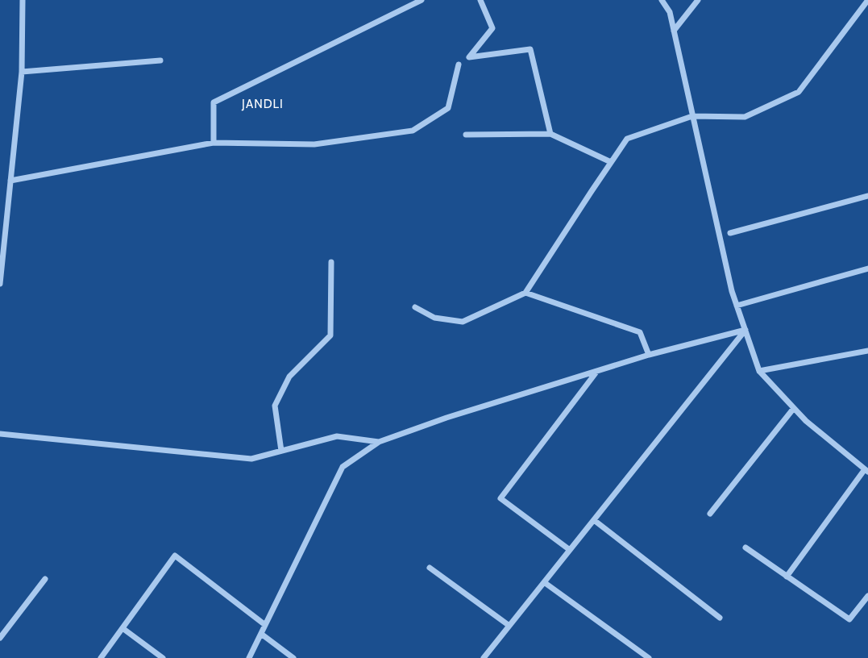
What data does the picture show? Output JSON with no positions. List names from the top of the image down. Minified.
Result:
{"districts":["JANDLI"]}
